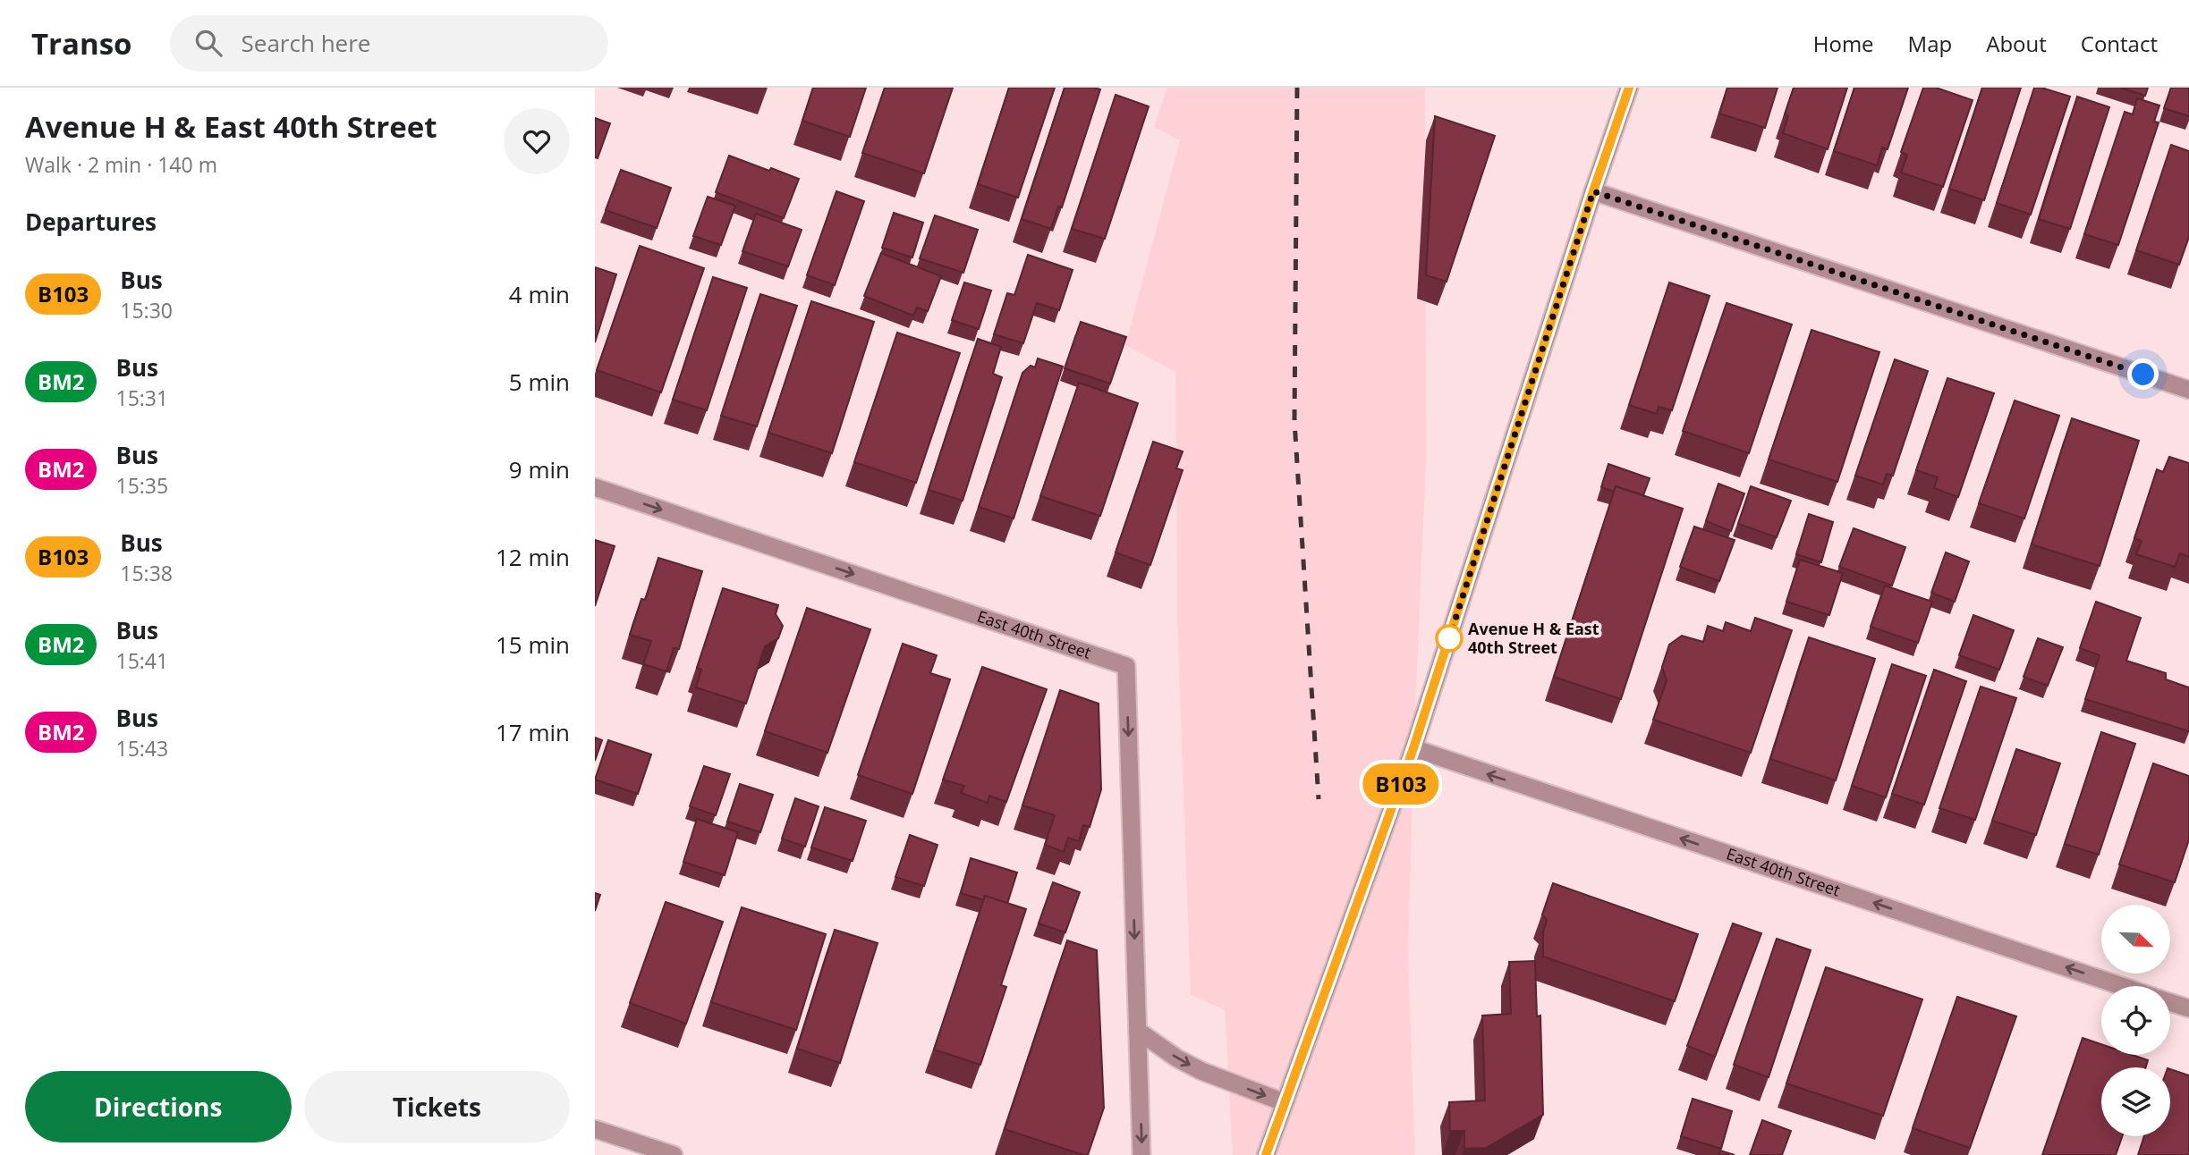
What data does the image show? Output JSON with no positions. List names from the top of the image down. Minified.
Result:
{"streets":{"street":["East 40th Street"]},"places":["Avenue H & East 40th Street"],"lines":["bus line B103"],"north":"bottom right","page":{"header":"Transo","search":"Search here","nav":["Home","Map","About","Contact"],"heading":[["Avenue H & East 40th Street","Walk · 2 min · 140 m"],"Departures"],"on_map":"B103","list":[{"mark":"B103","name":"Bus","note":"15:30","value":"4 min"},{"mark":"BM2","name":"Bus","note":"15:31","value":"5 min"},{"mark":"BM2","name":"Bus","note":"15:35","value":"9 min"},{"mark":"B103","name":"Bus","note":"15:38","value":"12 min"},{"mark":"BM2","name":"Bus","note":"15:41","value":"15 min"},{"mark":"BM2","name":"Bus","note":"15:43","value":"17 min"}],"buttons":["Directions","Tickets"]}}
